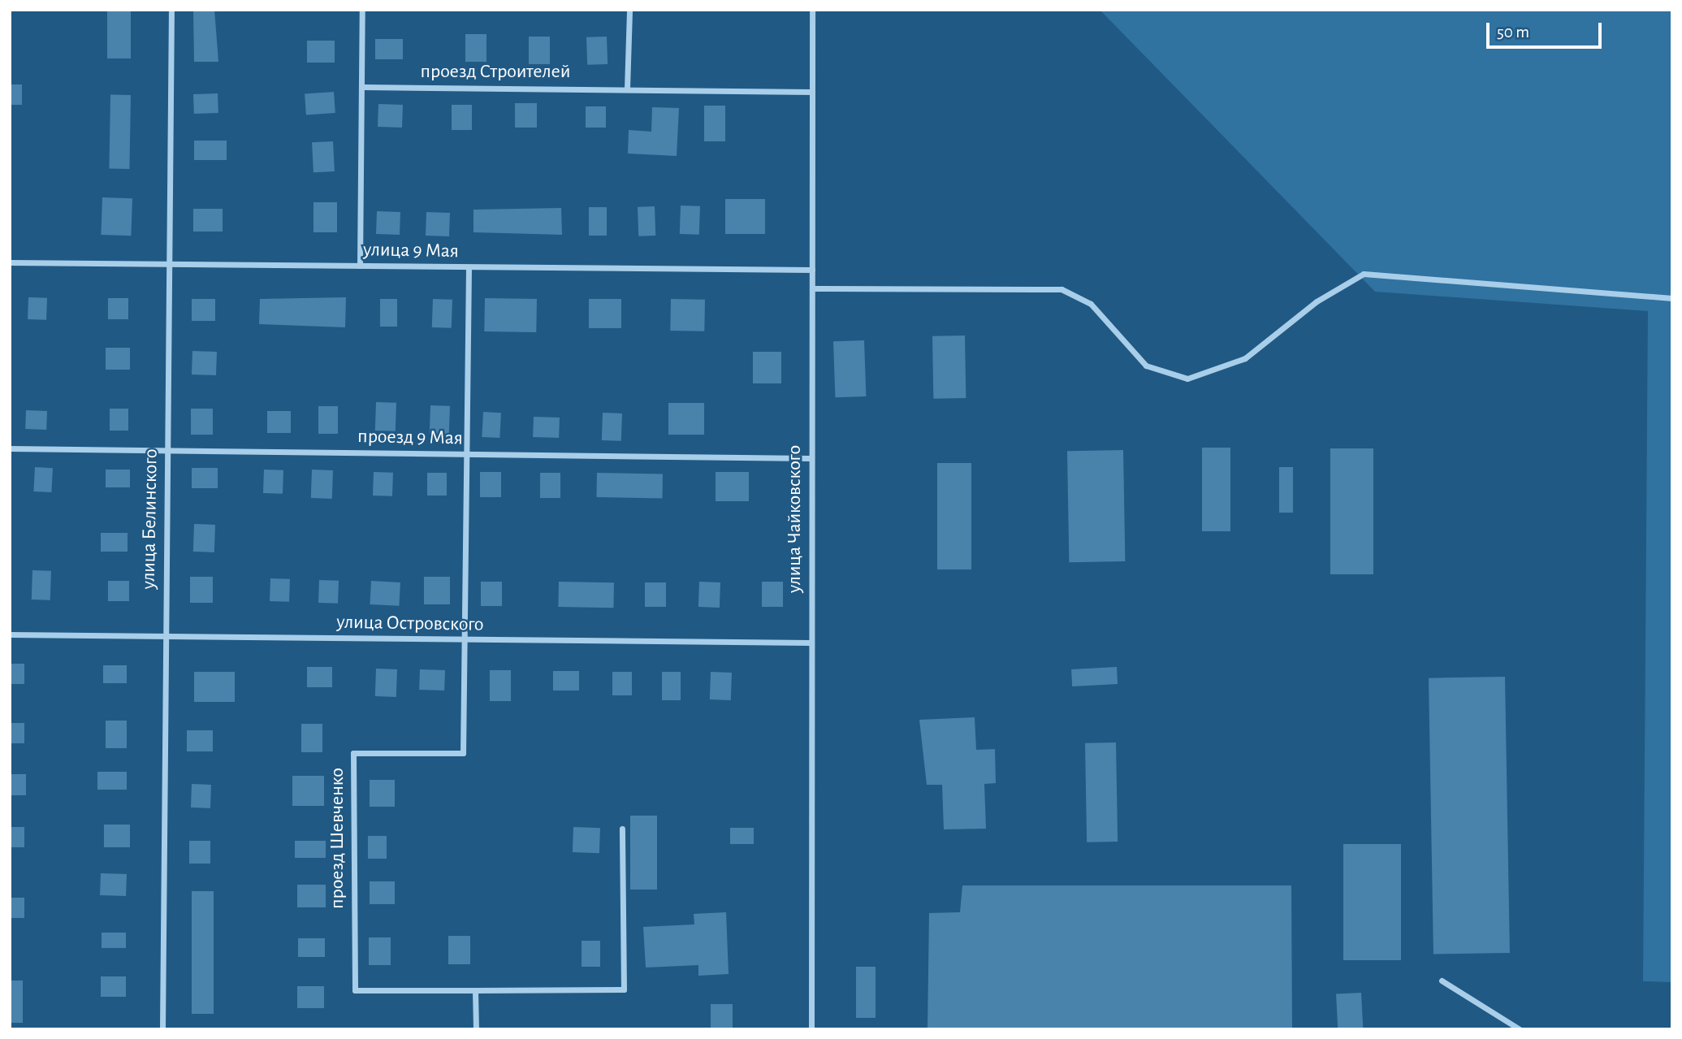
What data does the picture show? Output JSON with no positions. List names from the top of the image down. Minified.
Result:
{"streets":{"street":["проезд Строителей","улица 9 Мая","проезд 9 Мая","улица Белинского","улица Чайковского","улица Островского","проезд Шевченко"]},"crossings":[["проезд Строителей","улица Чайковского"],["улица 9 Мая","улица Белинского"],["улица 9 Мая","улица Чайковского"],["проезд 9 Мая","улица Белинского"],["проезд 9 Мая","улица Чайковского"],["улица Белинского","улица Островского"],["улица Чайковского","улица Островского"],["улица Островского","проезд Шевченко"]],"scale_bar":"50 m"}
